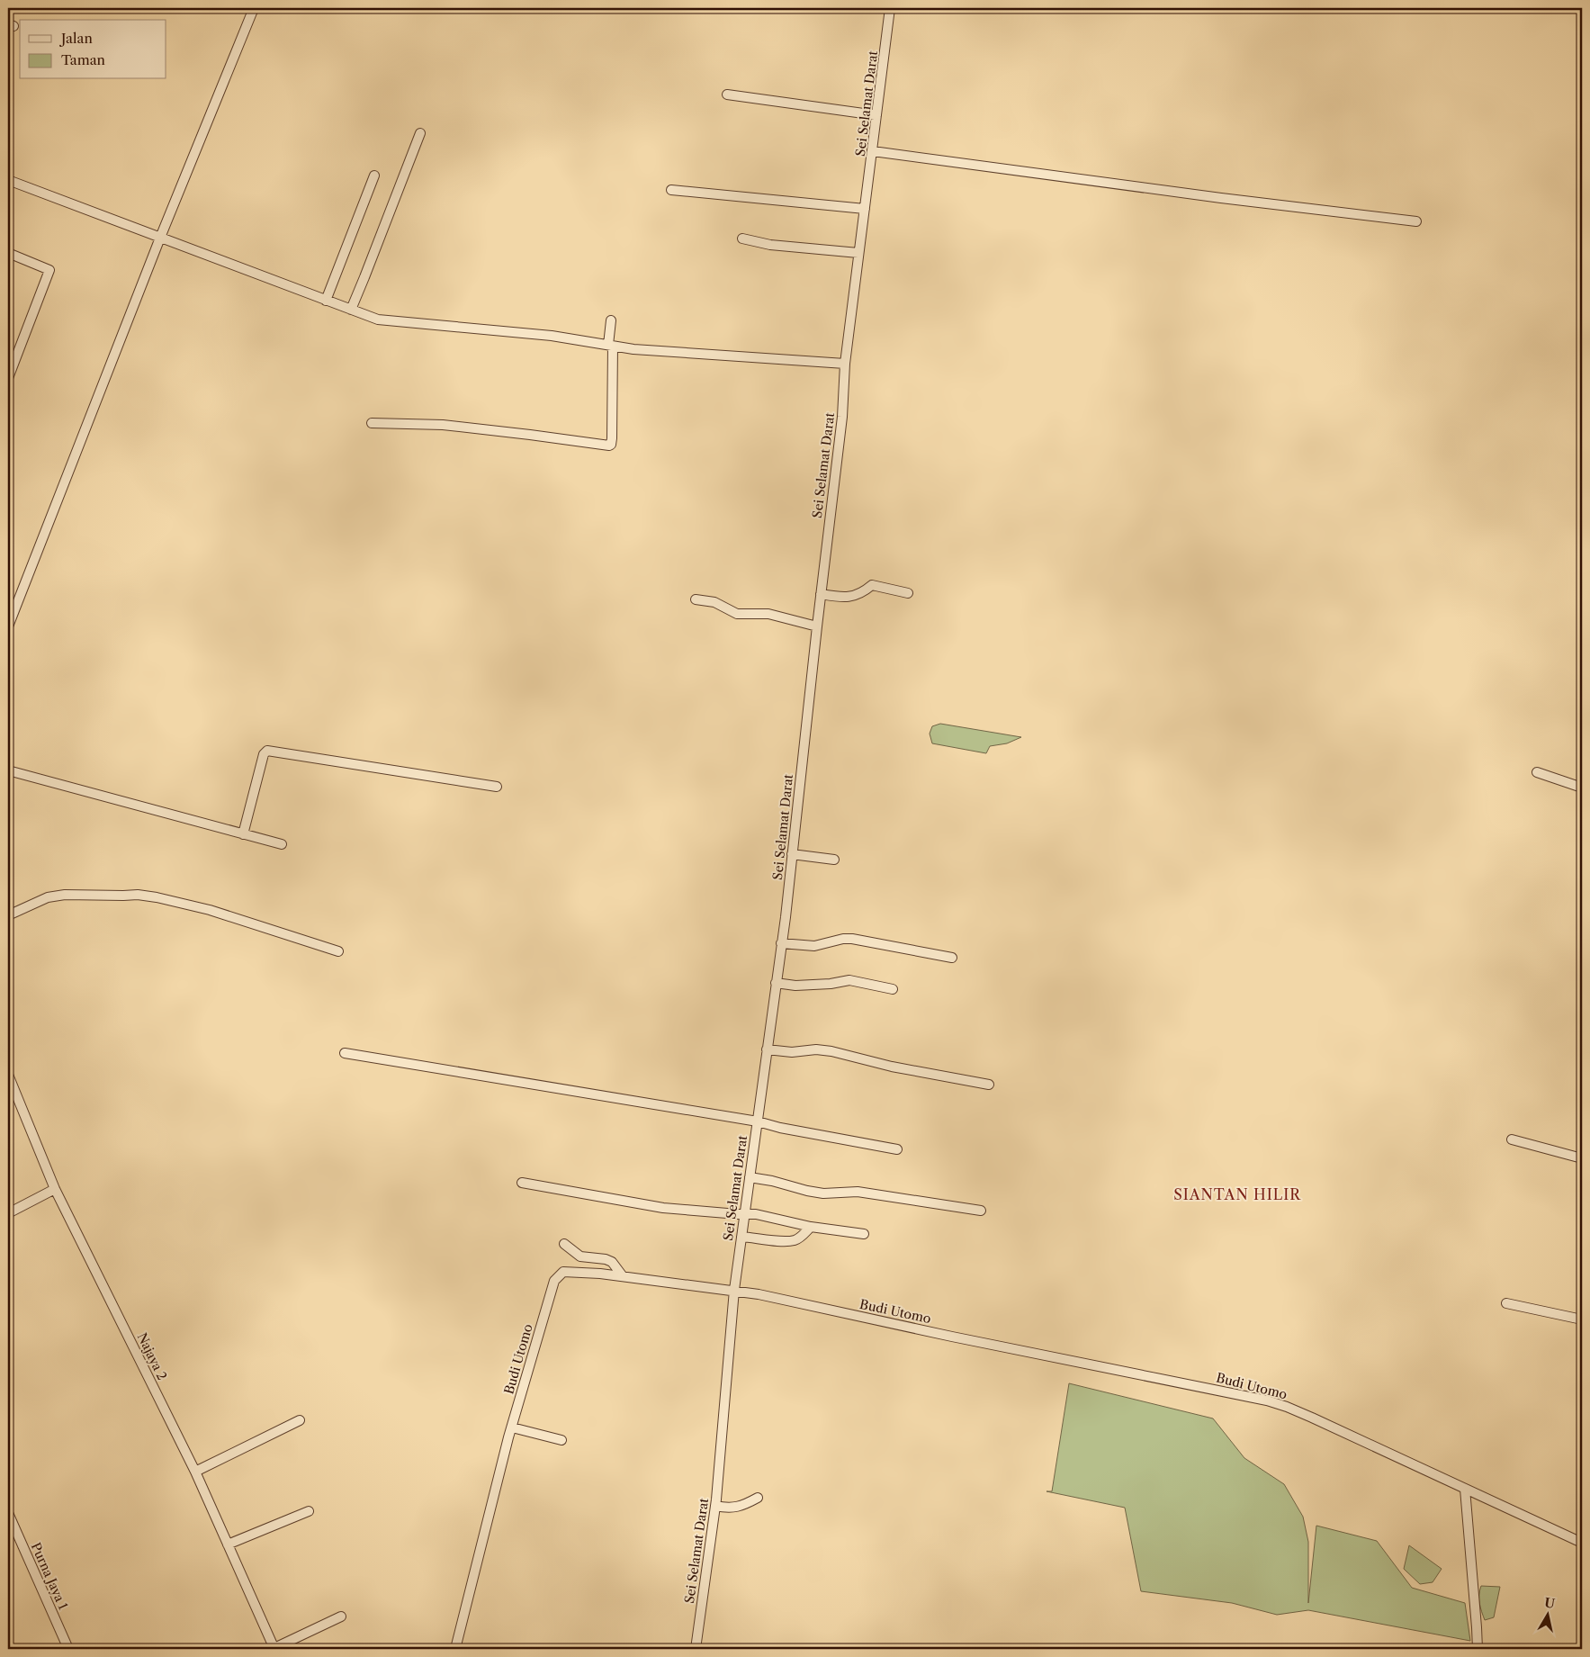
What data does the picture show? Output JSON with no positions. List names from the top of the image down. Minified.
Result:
{"streets":{"street":["Sei Selamat Darat","Budi Utomo","Najaya 2","Purna Jaya 1"]},"crossings":[["Sei Selamat Darat","Budi Utomo"]],"districts":["SIANTAN HILIR"],"legend":["Jalan","Taman"],"north":"top"}
